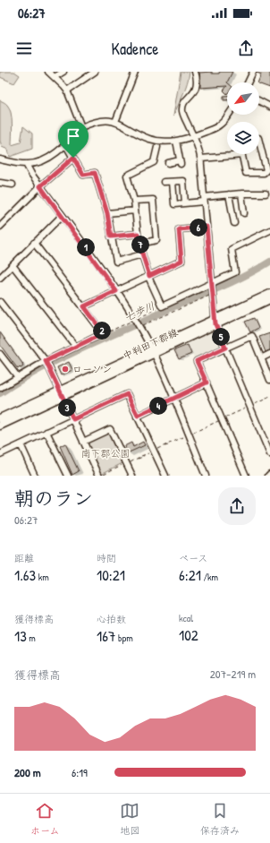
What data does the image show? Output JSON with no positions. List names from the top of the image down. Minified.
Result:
{"streets":{"main road":["中判田下郡線"]},"water":["七歩川"],"parks":["南下郡公園"],"places":["ローソン"],"north":"bottom left","page":{"status":"06:27","header":"Kadence","pins":["6","7","1","2","5","4","3"],"heading":["朝のラン","06:27"],"stats":[["距離","1.63 km"],["時間","10:21"],["ペース","6:21 /km"],["獲得標高","13 m"],["心拍数","167 bpm"],["kcal","102"]],"chart":["獲得標高","207–219 m"],"list":[{"name":"200 m","note":"6:19"}],"tabs":["ホーム","地図","保存済み"]}}
